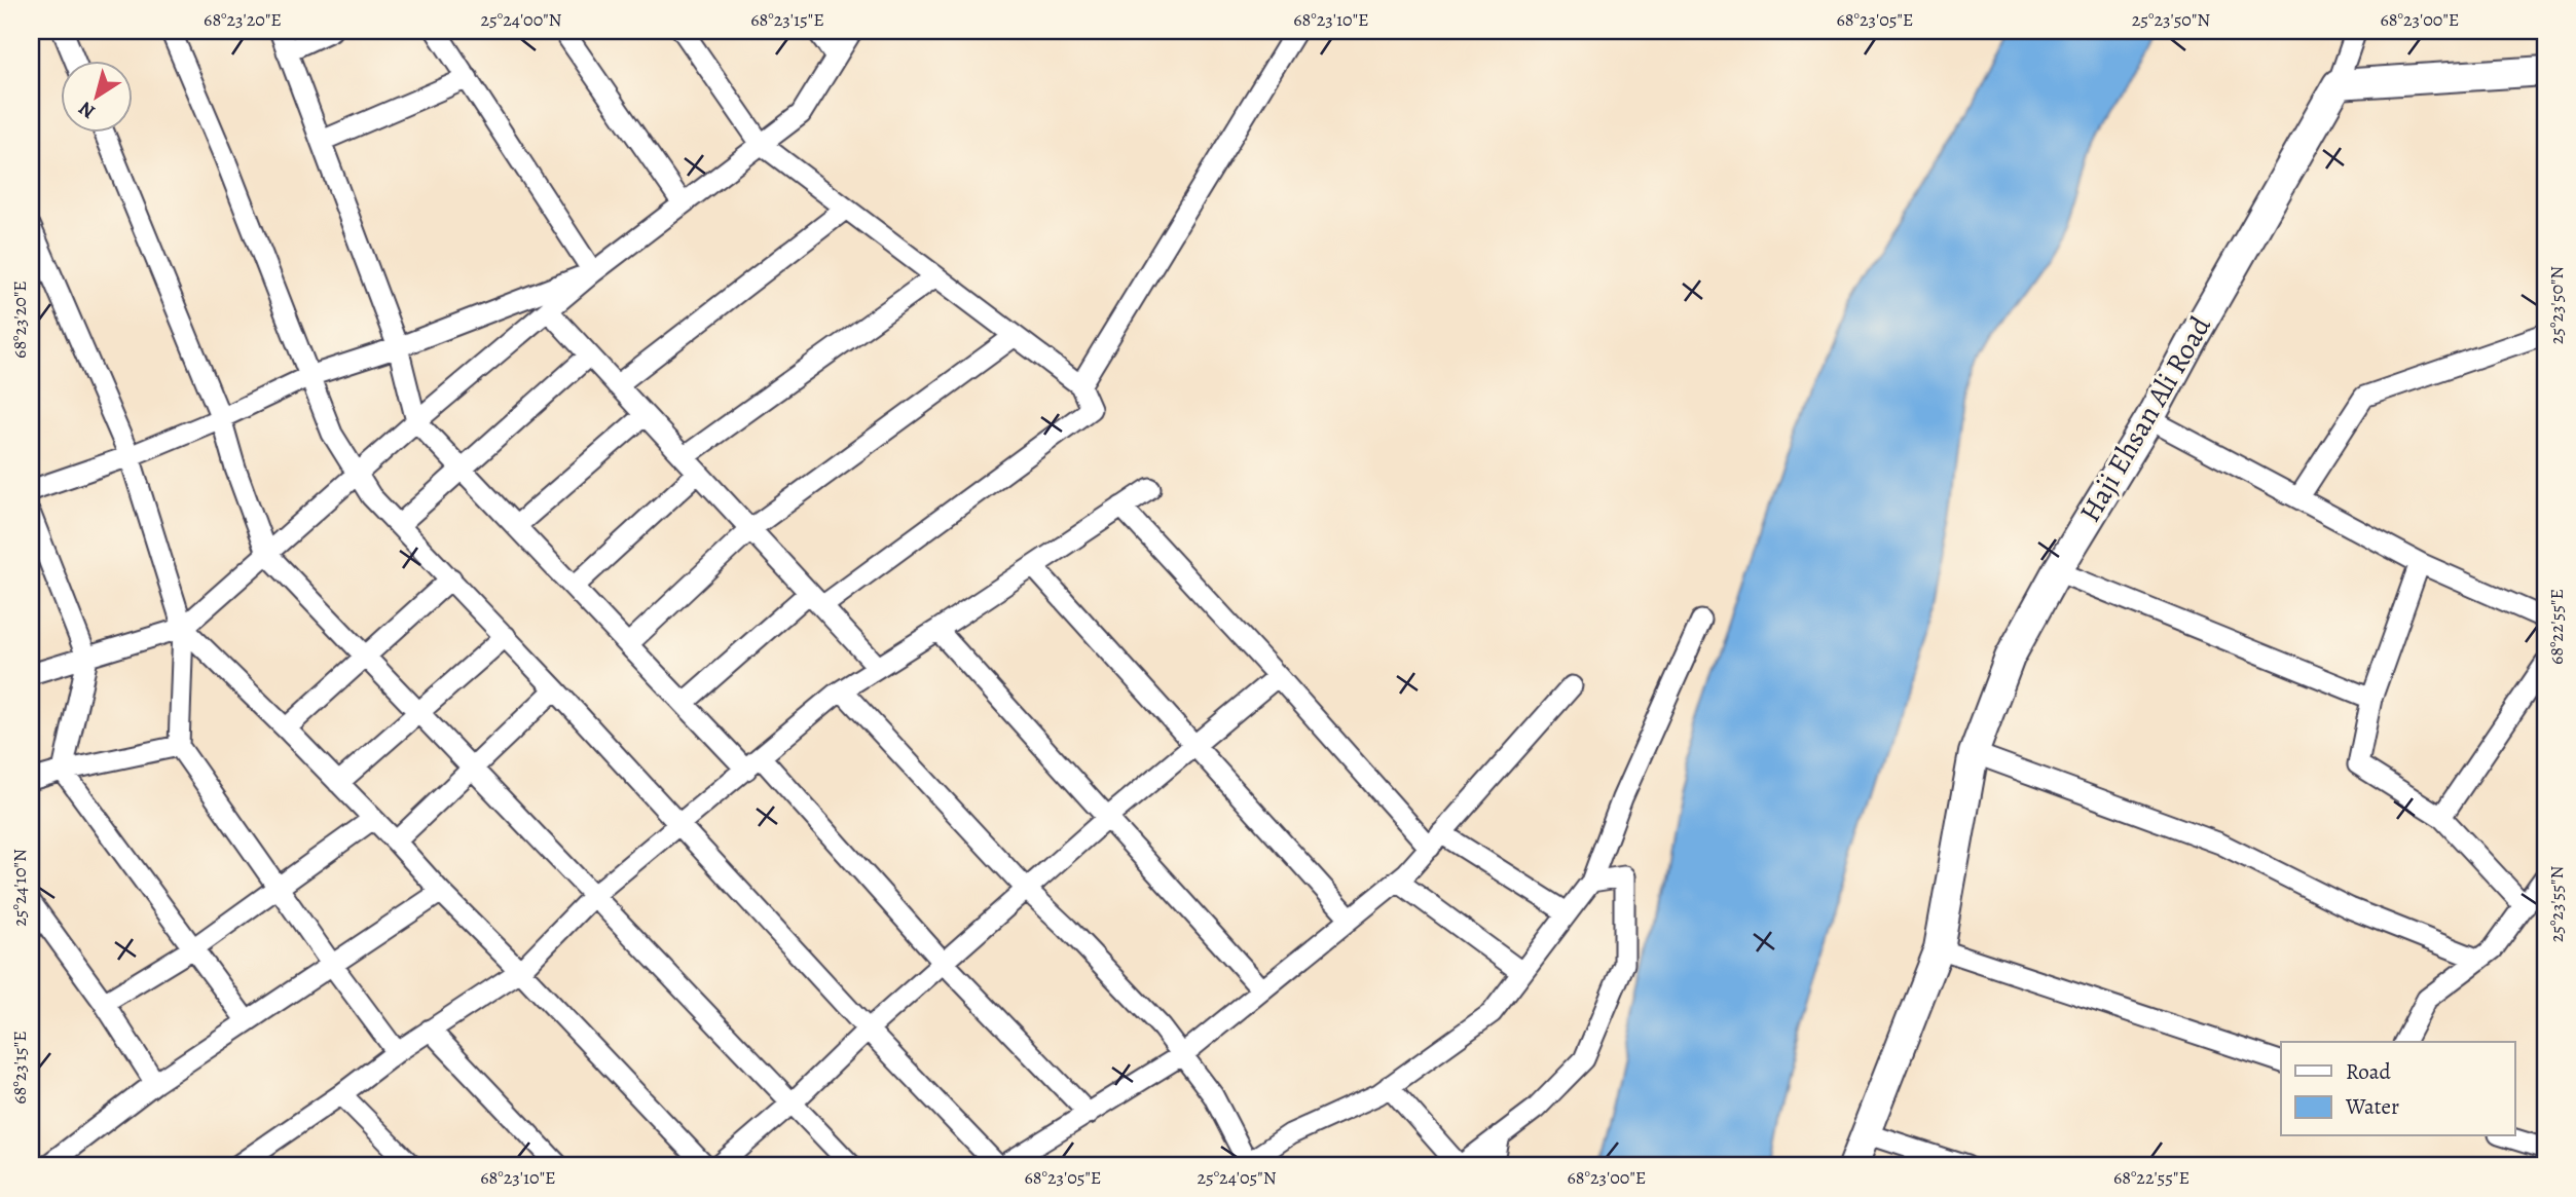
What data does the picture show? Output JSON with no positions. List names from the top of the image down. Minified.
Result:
{"streets":{"street":["Haji Ehsan Ali Road"]},"legend":["Road","Water"],"north":"bottom left","coordinates":["68°23'20\"E","25°24'00\"N","68°23'15\"E","68°23'10\"E","68°23'05\"E","25°23'50\"N","68°23'00\"E","68°22'55\"E","25°24'10\"N","25°23'55\"N","25°24'05\"N"]}
